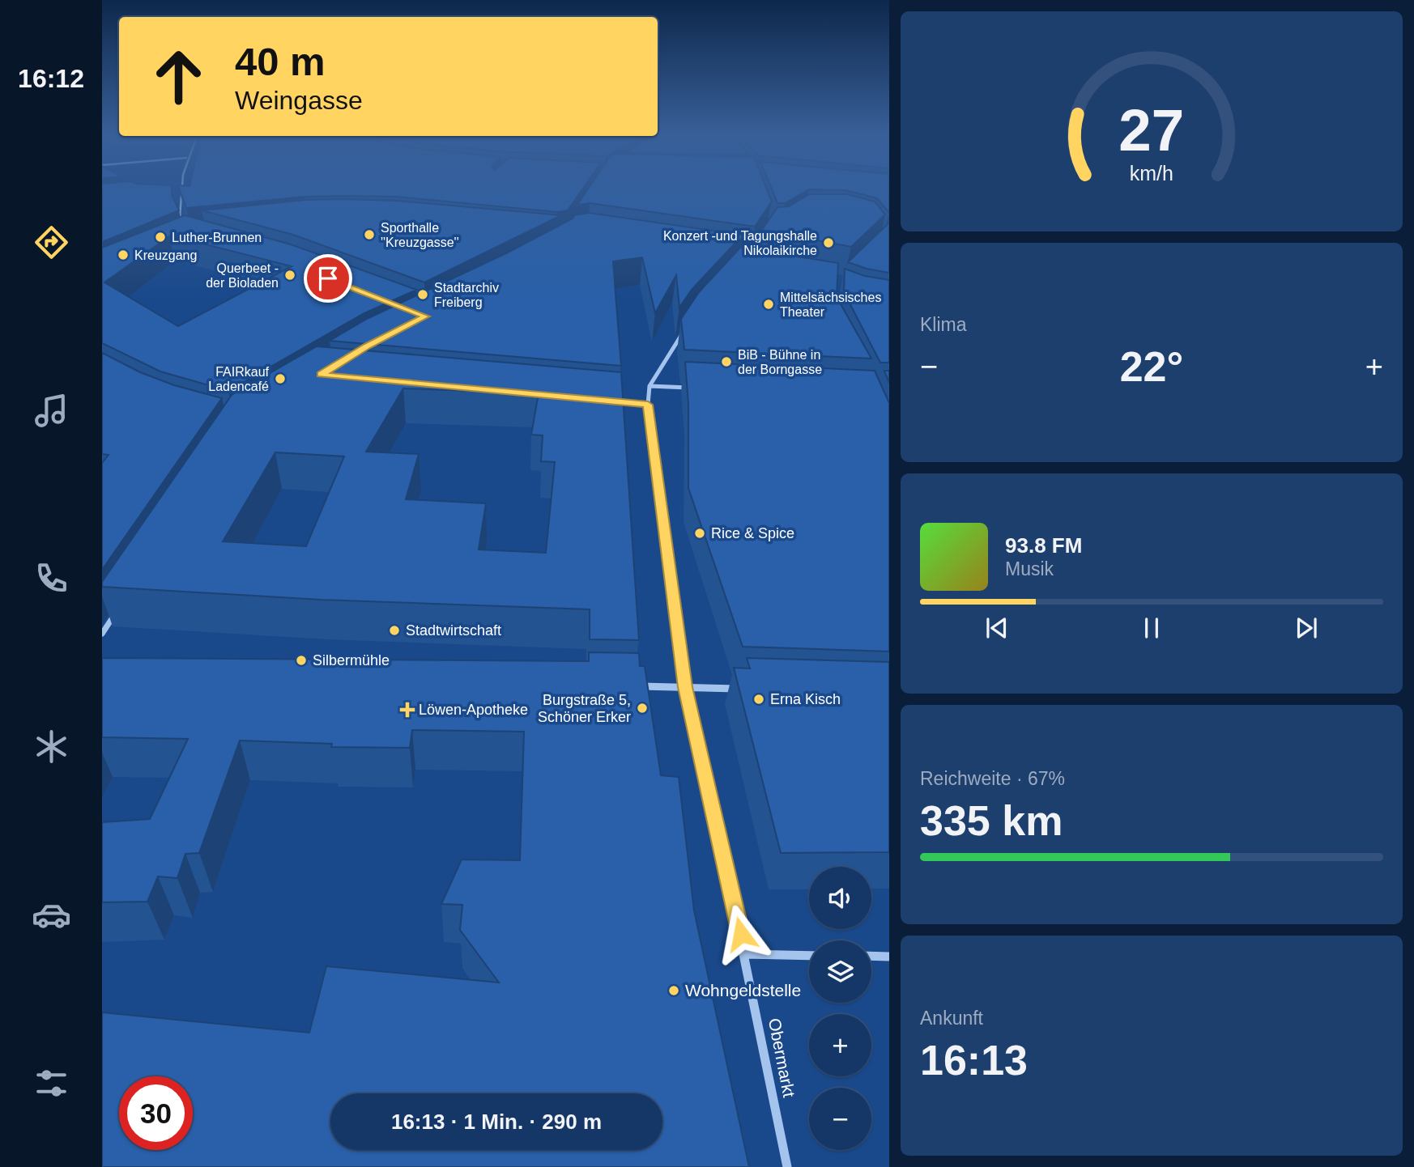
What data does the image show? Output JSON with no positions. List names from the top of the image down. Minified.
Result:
{"streets":{"street":["Obermarkt"]},"places":{"other":["Sporthalle ''Kreuzgasse''","Luther-Brunnen","Konzert -und Tagungshalle Nikolaikirche","Kreuzgang","Querbeet - der Bioladen","Stadtarchiv Freiberg","Mittelsächsisches Theater","BiB - Bühne in der Borngasse","FAIRkauf Ladencafé","Rice & Spice","Stadtwirtschaft","Silbermühle","Erna Kisch","Burgstraße 5, Schöner Erker","Wohngeldstelle"],"health":["Löwen-Apotheke"]},"page":{"tabs":"16:12","turn":["40 m","Weingasse"],"tile":["Klima",["Reichweite · 67%","335 km"],["Ankunft","16:13"]],"heat":["−","22°","+"],"song":["93.8 FM","Musik"],"map_buttons":["+","−"],"limit":"30","trip":"16:13 · 1 Min. · 290 m","gauge":["27","km/h"]}}
